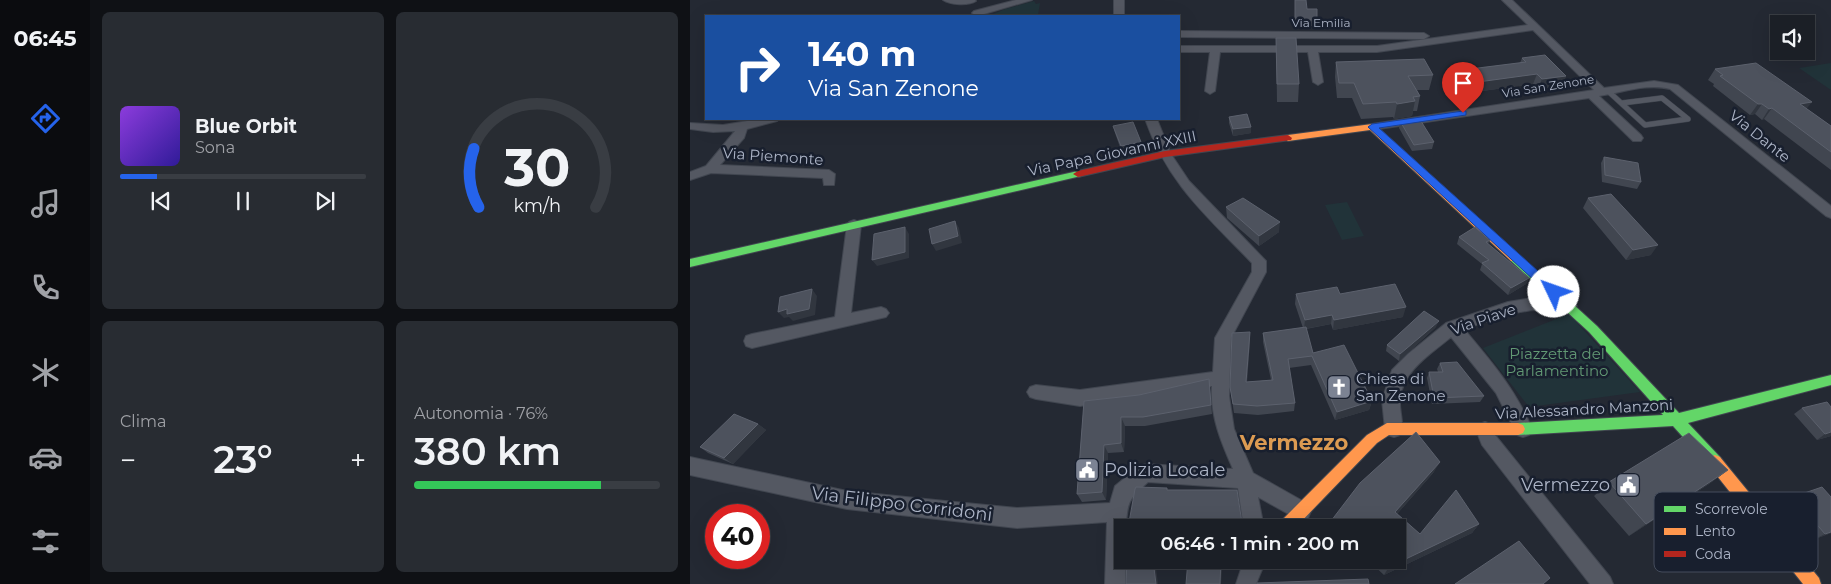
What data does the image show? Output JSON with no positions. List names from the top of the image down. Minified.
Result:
{"streets":{"street":["Via Emilia","Via San Zenone","Via Dante","Via Papa Giovanni XXIII","Via Piemonte","Via Piave","Via Alessandro Manzoni","Via Filippo Corridoni"]},"crossings":[["Via San Zenone","Via Dante"],["Via San Zenone","Via Papa Giovanni XXIII"],["Via Piave","Via Alessandro Manzoni"]],"districts":["Vermezzo"],"parks":["Piazzetta del Parlamentino"],"places":{"church":["Chiesa di San Zenone"],"public building":["Polizia Locale","Vermezzo"]},"legend":["Scorrevole","Lento","Coda"],"page":{"tabs":"06:45","turn":["140 m","Via San Zenone"],"song":["Blue Orbit","Sona"],"tile":["Clima",["Autonomia · 76%","380 km"]],"heat":["−","23°","+"],"limit":"40","trip":"06:46 · 1 min · 200 m","gauge":["30","km/h"]}}
